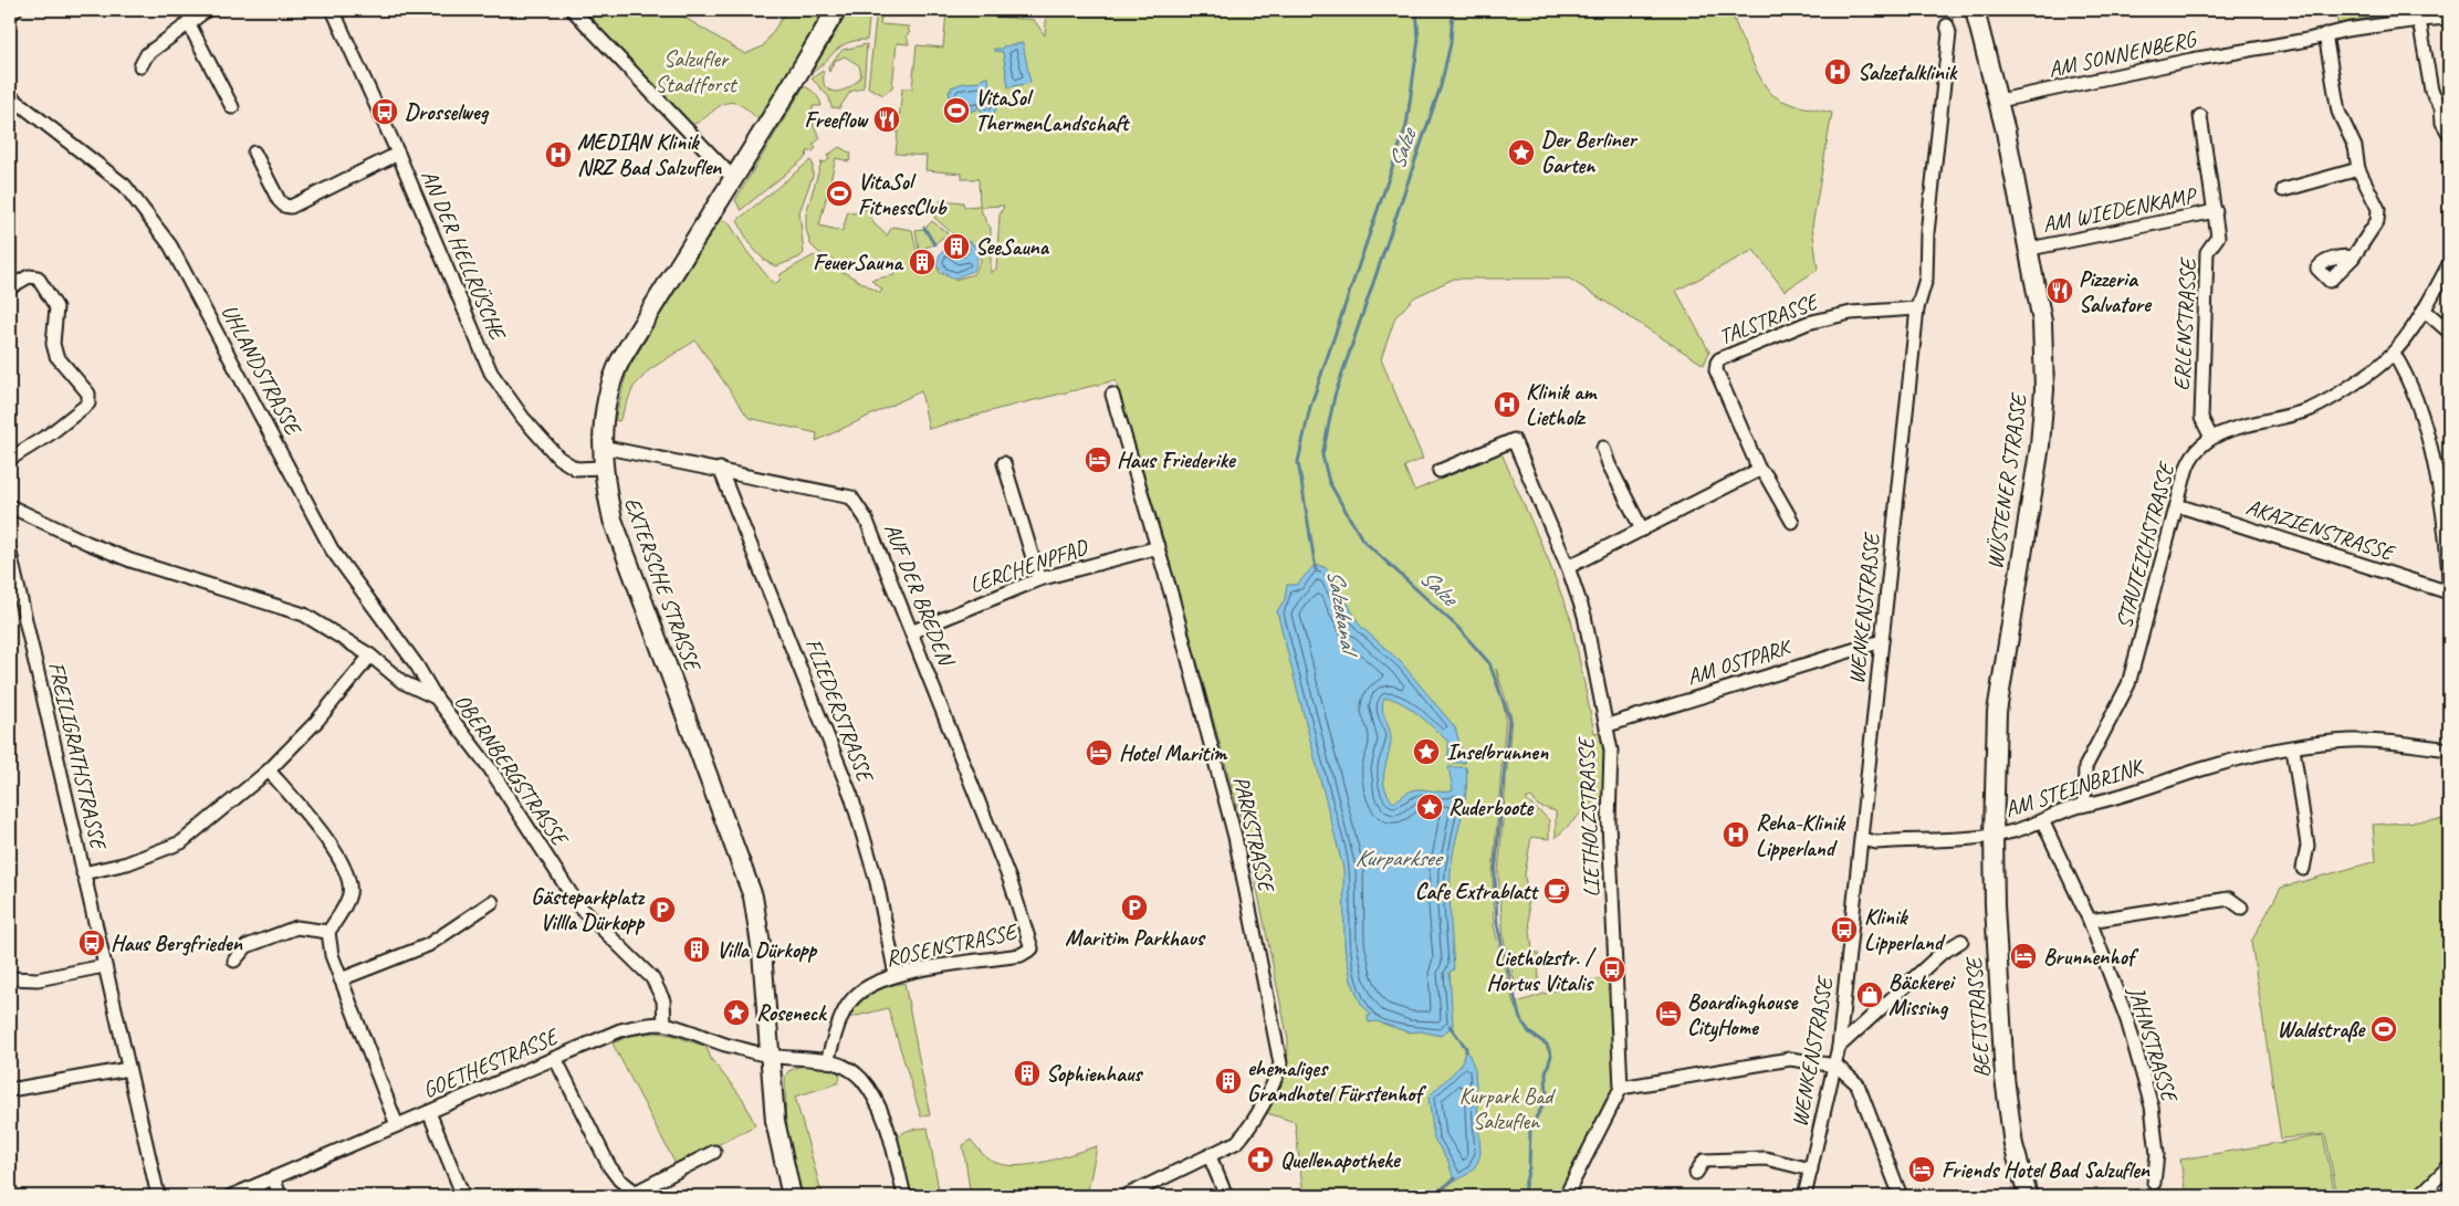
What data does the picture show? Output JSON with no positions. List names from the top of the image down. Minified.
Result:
{"streets":{"main road":["WÜSTENER STRASSE","EXTERSCHE STRASSE","BEETSTRASSE"],"street":["AM SONNENBERG","AM WIEDENKAMP","AN DER HELLRÜSCHE","TALSTRASSE","ERLENSTRASSE","UHLANDSTRASSE","AKAZIENSTRASSE","STAUTEICHSTRASSE","LERCHENPFAD","AUF DER BREDEN","WENKENSTRASSE","AM OSTPARK","FLIEDERSTRASSE","FREILIGRATHSTRASSE","OBERNBERGSTRASSE","AM STEINBRINK","LIETHOLZSTRASSE","PARKSTRASSE","ROSENSTRASSE","JAHNSTRASSE","GOETHESTRASSE"]},"crossings":[["AM SONNENBERG","WÜSTENER STRASSE"],["AM WIEDENKAMP","ERLENSTRASSE"],["AM WIEDENKAMP","WÜSTENER STRASSE"],["AN DER HELLRÜSCHE","EXTERSCHE STRASSE"],["TALSTRASSE","WENKENSTRASSE"],["ERLENSTRASSE","STAUTEICHSTRASSE"],["UHLANDSTRASSE","OBERNBERGSTRASSE"],["WÜSTENER STRASSE","AM STEINBRINK"],["WÜSTENER STRASSE","BEETSTRASSE"],["AKAZIENSTRASSE","STAUTEICHSTRASSE"],["STAUTEICHSTRASSE","AM STEINBRINK"],["LERCHENPFAD","AUF DER BREDEN"],["LERCHENPFAD","PARKSTRASSE"],["EXTERSCHE STRASSE","AUF DER BREDEN"],["EXTERSCHE STRASSE","GOETHESTRASSE"],["AUF DER BREDEN","FLIEDERSTRASSE"],["AUF DER BREDEN","ROSENSTRASSE"],["WENKENSTRASSE","AM OSTPARK"],["WENKENSTRASSE","AM STEINBRINK"],["AM OSTPARK","LIETHOLZSTRASSE"],["FLIEDERSTRASSE","ROSENSTRASSE"],["OBERNBERGSTRASSE","GOETHESTRASSE"],["AM STEINBRINK","BEETSTRASSE"],["AM STEINBRINK","JAHNSTRASSE"],["ROSENSTRASSE","GOETHESTRASSE"]],"water":["Salze","Salzekanal","Kurparksee"],"parks":["Salzufler Stadtforst","Kurpark Bad Salzuflen"],"places":{"hospital":["Salzetalklinik","MEDIAN Klinik NRZ Bad Salzuflen","Klinik am Lietholz","Reha-Klinik Lipperland"],"sports":["VitaSol ThermenLandschaft","VitaSol FitnessClub","Waldstraße"],"bus stop":["Drosselweg","Klinik Lipperland","Haus Bergfrieden","Lietholzstr. / Hortus Vitalis"],"restaurant":["Freeflow","Pizzeria Salvatore"],"place":["Der Berliner Garten","Inselbrunnen","Ruderboote","Roseneck"],"building":["SeeSauna","FeuerSauna","Villa Dürkopp","Sophienhaus","ehemaliges Grandhotel Fürstenhof"],"hotel":["Haus Friederike","Hotel Maritim","Brunnenhof","Boardinghouse CityHome","Friends Hotel Bad Salzuflen"],"cafe":["Cafe Extrablatt"],"parking":["Maritim Parkhaus","Gästeparkplatz Villla Dürkopp"],"shop":["Bäckerei Missing"],"pharmacy":["Quellenapotheke"]}}
